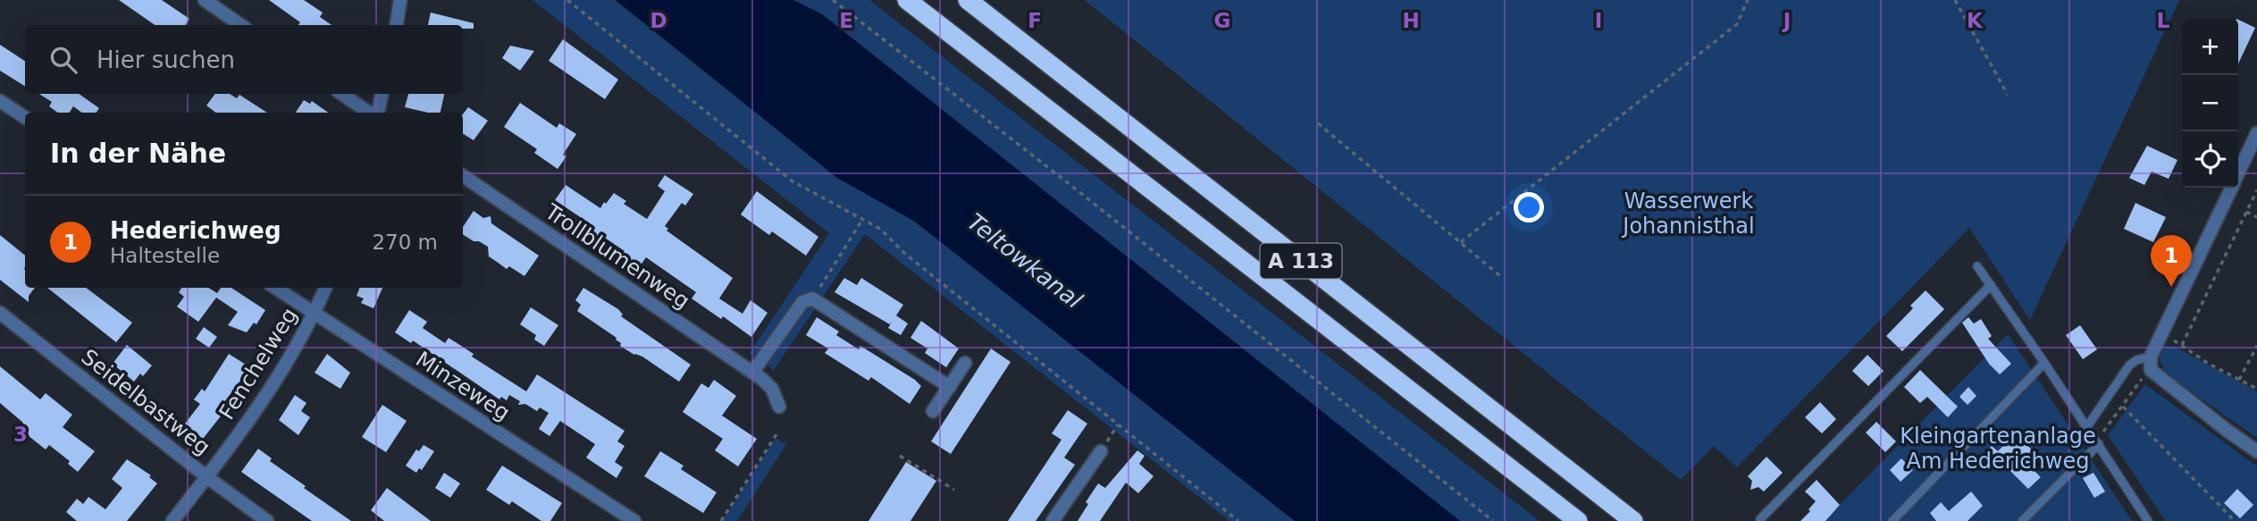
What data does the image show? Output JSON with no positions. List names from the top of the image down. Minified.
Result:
{"streets":{"highway":["A 113"],"street":["Trollblumenweg","Fenchelweg","Minzeweg","Seidelbastweg"]},"crossings":[["Fenchelweg","Minzeweg"],["Fenchelweg","Seidelbastweg"]],"water":["Teltowkanal"],"parks":["Wasserwerk Johannisthal","Kleingartenanlage Am Hederichweg"],"page":{"map_buttons":["+","−"],"search":"Hier suchen","heading":"In der Nähe","list":[{"mark":"1","name":"Hederichweg","note":"Haltestelle","value":"270 m"}],"pins":"1"},"grid":{"columns":["D","E","F","G","H","I","J","K","L"],"rows":["3"]}}
